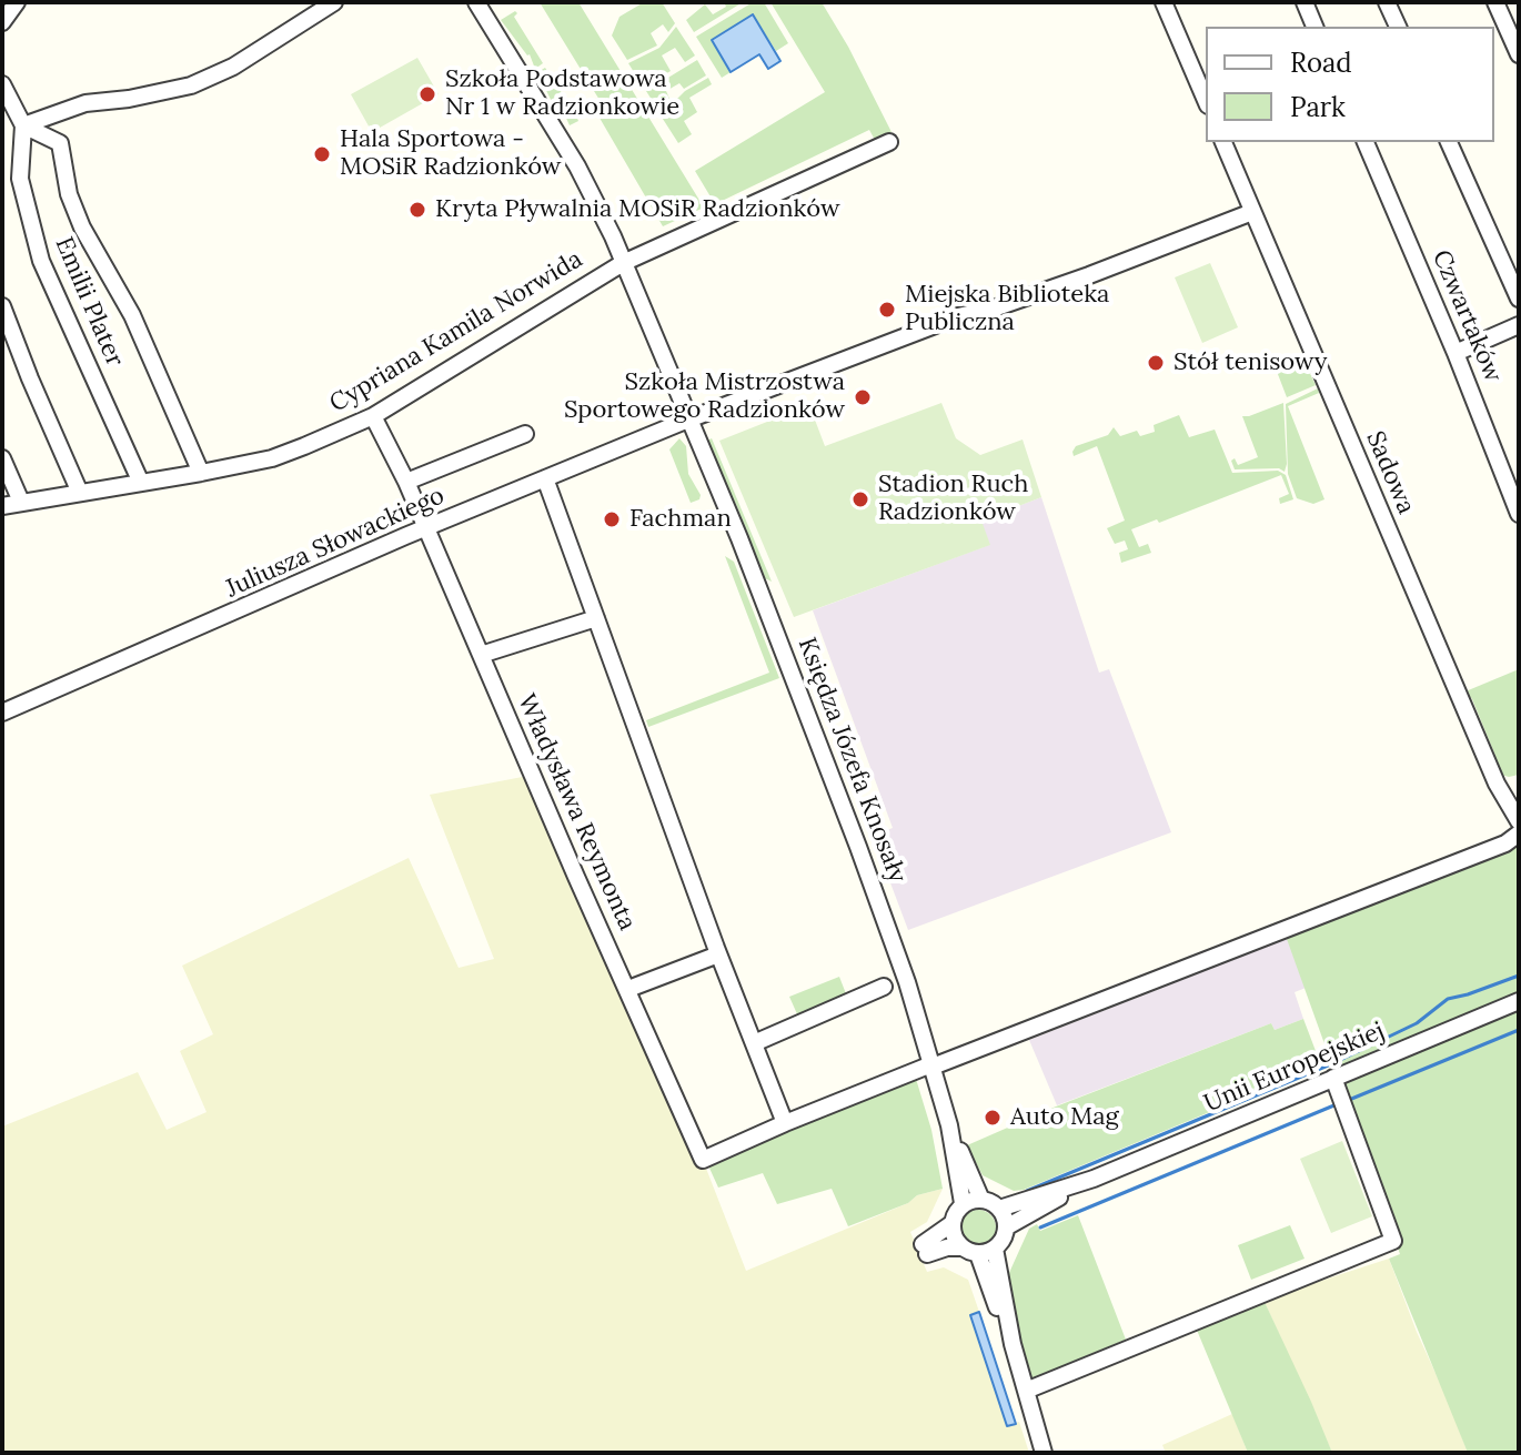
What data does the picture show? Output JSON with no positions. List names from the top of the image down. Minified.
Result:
{"streets":{"street":["Emilii Plater","Czwartaków","Cypriana Kamila Norwida","Sadowa","Juliusza Słowackiego","Księdza Józefa Knosały","Władysława Reymonta","Unii Europejskiej"]},"crossings":[["Emilii Plater","Cypriana Kamila Norwida"],["Cypriana Kamila Norwida","Księdza Józefa Knosały"],["Cypriana Kamila Norwida","Władysława Reymonta"],["Juliusza Słowackiego","Księdza Józefa Knosały"],["Juliusza Słowackiego","Władysława Reymonta"],["Księdza Józefa Knosały","Władysława Reymonta"],["Księdza Józefa Knosały","Unii Europejskiej"]],"places":["Szkoła Podstawowa Nr 1 w Radzionkowie","Hala Sportowa - MOSiR Radzionków","Kryta Pływalnia MOSiR Radzionków","Miejska Biblioteka Publiczna","Stół tenisowy","Szkoła Mistrzostwa Sportowego Radzionków","Stadion Ruch Radzionków","Fachman","Auto Mag"],"legend":["Road","Park"]}
